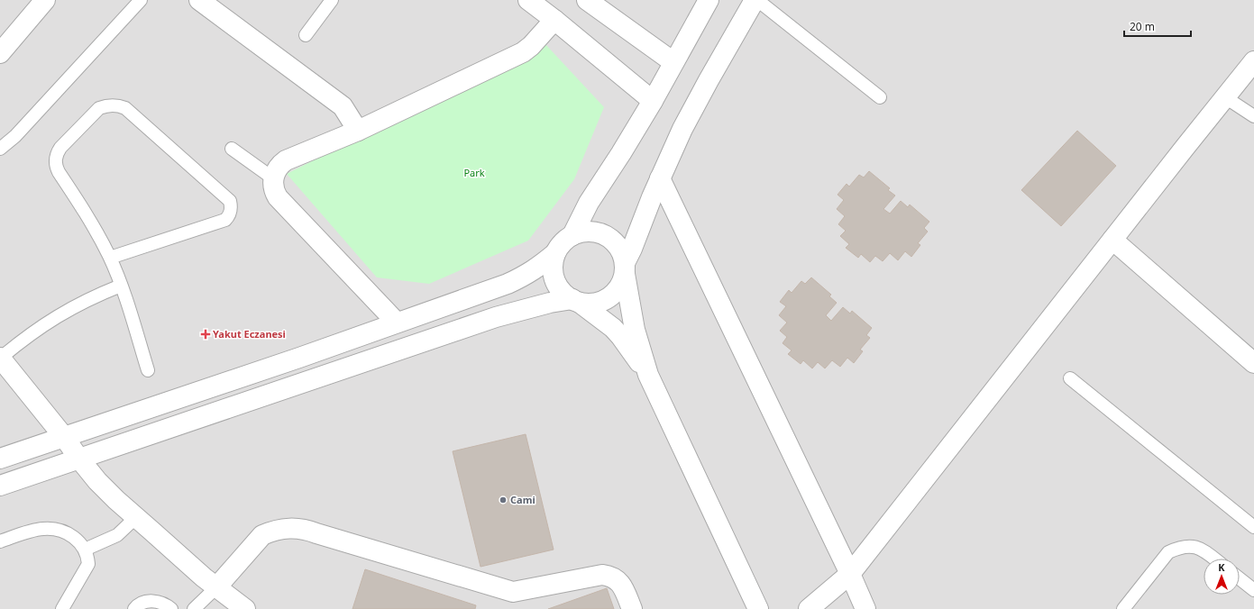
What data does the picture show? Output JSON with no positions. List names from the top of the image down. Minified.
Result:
{"parks":["Park"],"places":{"health":["Yakut Eczanesi"],"other":["Cami"]},"scale_bar":"20 m","north":"top"}
